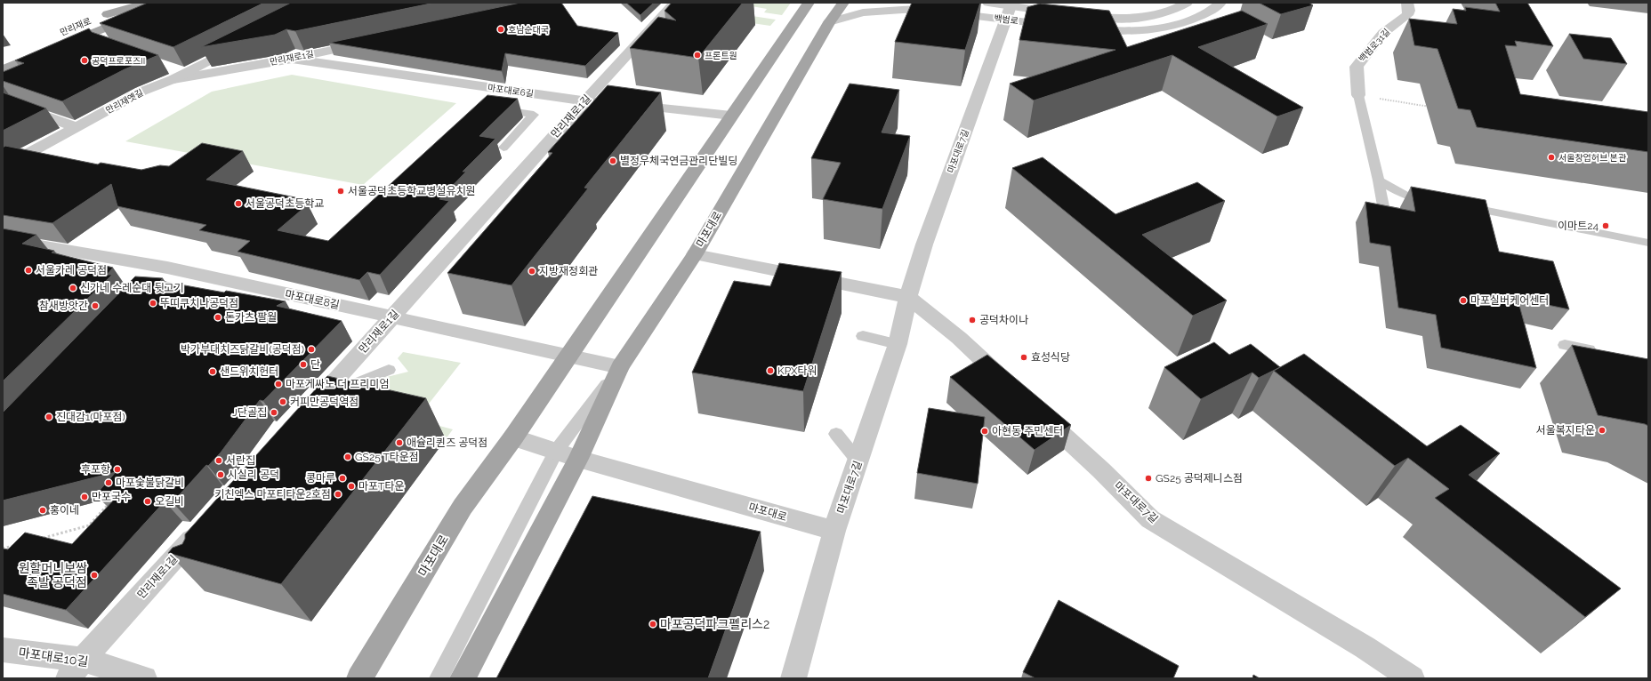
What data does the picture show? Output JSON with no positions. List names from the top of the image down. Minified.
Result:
{"streets":{"main road":["만리재로","마포대로"],"street":["백범로","백범로31길","만리재로1길","마포대로6길","만리재옛길","마포대로7길","마포대로8길","마포대로10길"]},"crossings":[["백범로","마포대로7길"],["백범로","마포대로"],["만리재로1길","마포대로6길"],["만리재로1길","만리재옛길"],["만리재로1길","마포대로8길"],["만리재로1길","마포대로10길"],["마포대로6길","마포대로"],["마포대로7길","마포대로"],["마포대로","마포대로8길"]],"places":["호남순대국","프론트원","공덕프로포즈II","서울창업허브 본관","별정우체국연금관리단빌딩","서울공덕초등학교병설유치원","서울공덕초등학교","이마트24","서울카레 공덕점","지방재정회관","신가네 수레순대 뒷고기","마포실버케어센터","뚜띠쿠치나공덕점","참새방앗간","돈카츠 팔월","공덕차이나","박가부대치즈닭갈비(공덕점)","효성식당","단","KPX타워","샌드위치헌터","마포게싸노 더 프리미엄","커피만공덕역점","J단골집","진대감1(마포점)","서울복지타운","아현동 주민센터","애슐리퀸즈 공덕점","GS25 T타운점","서란집","후포항","시실리 공덕","콩마루","GS25 공덕제니스점","마포숯불닭갈비","마포T타운","키친엑스 마포티타운2호점","만포국수","오길비","홍이네","원할머니보쌈 족발 공덕점","마포공덕파크펠리스2"]}
